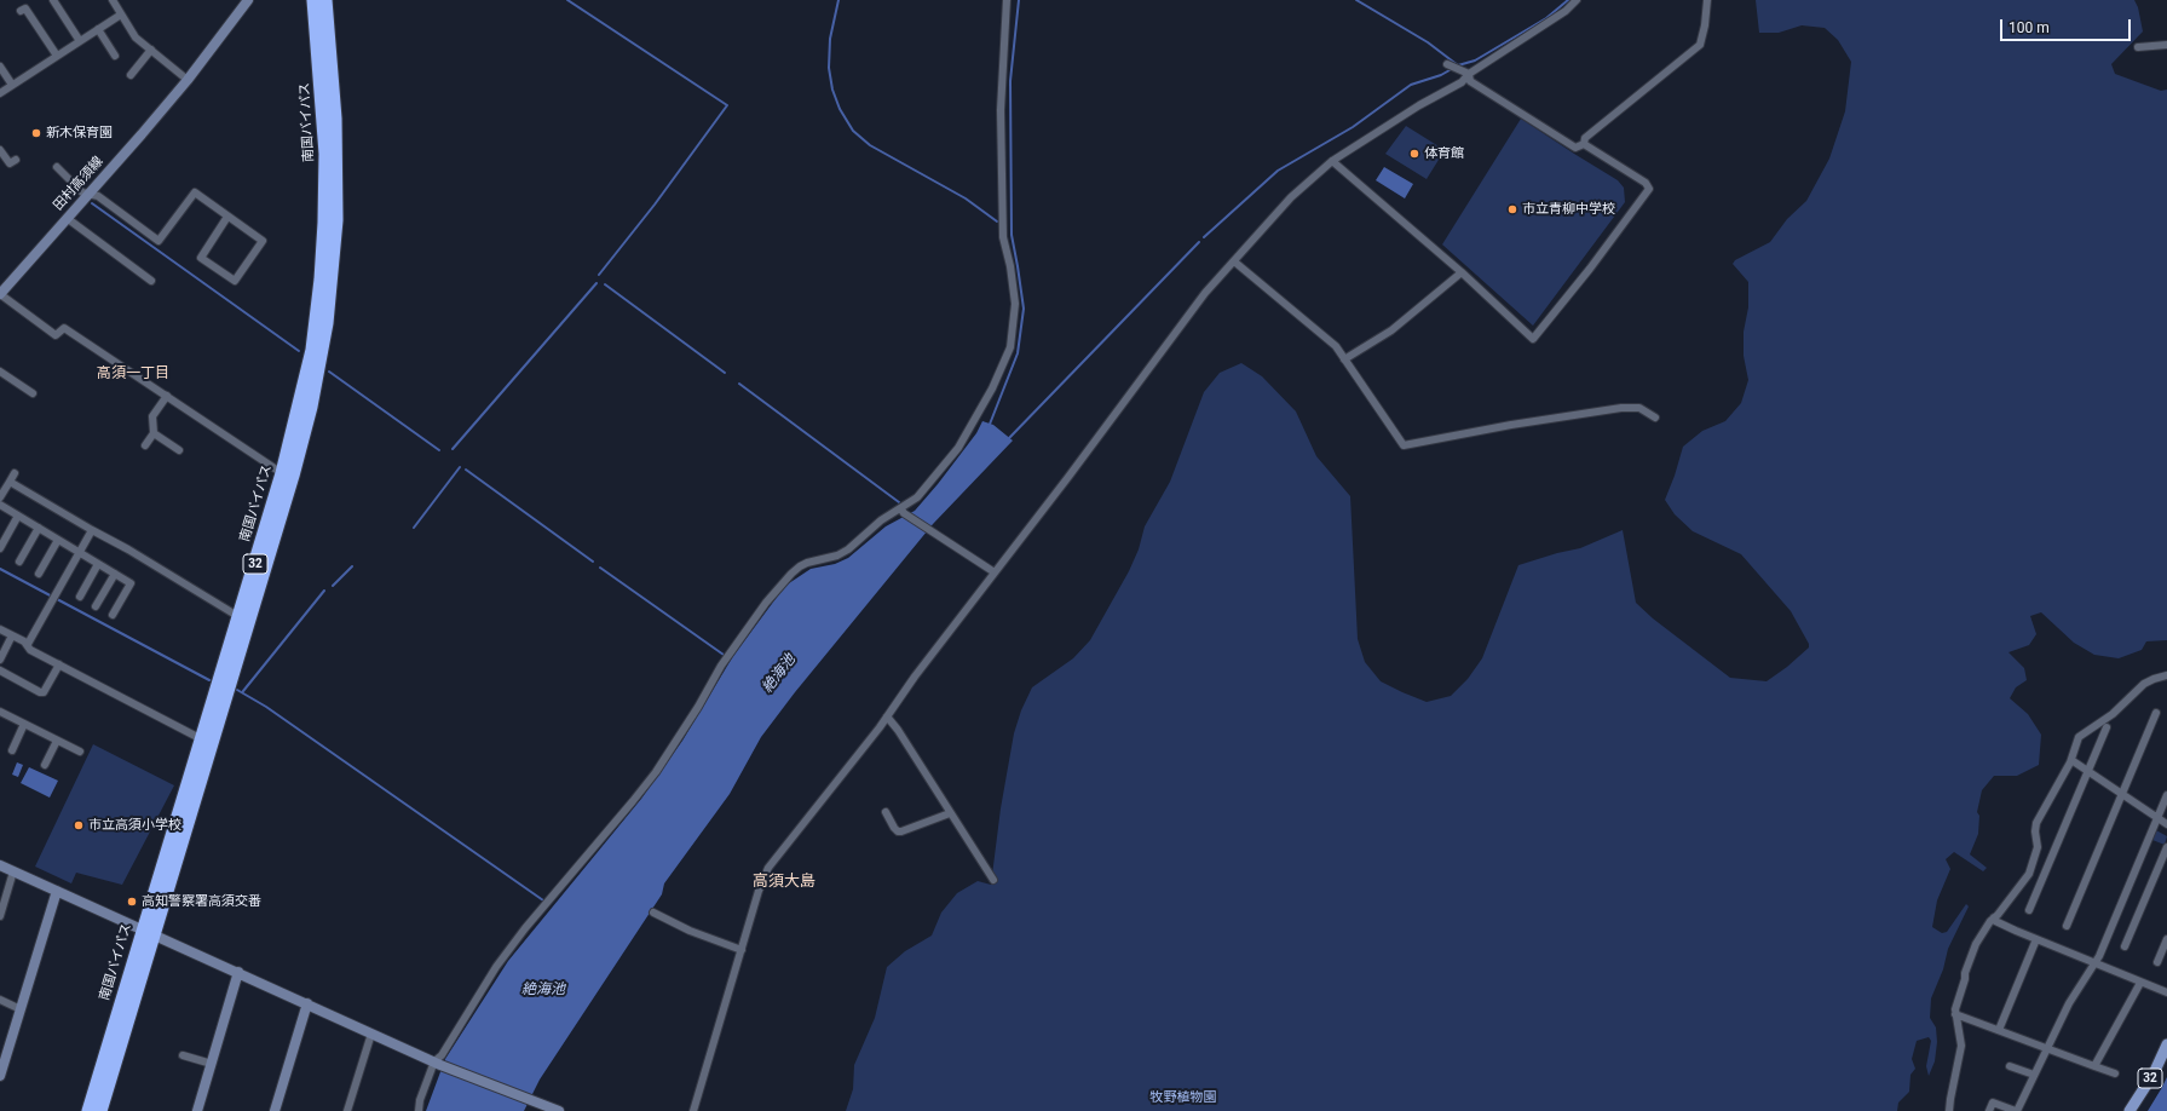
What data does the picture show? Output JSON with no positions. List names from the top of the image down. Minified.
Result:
{"streets":{"highway":["南国バイパス","32"],"street":["田村高須線"]},"districts":["高須一丁目","高須大島"],"water":["絶海池"],"parks":["牧野植物園"],"places":["新木保育園","体育館","市立青柳中学校","市立高須小学校","高知警察署高須交番"],"scale_bar":"100 m"}
